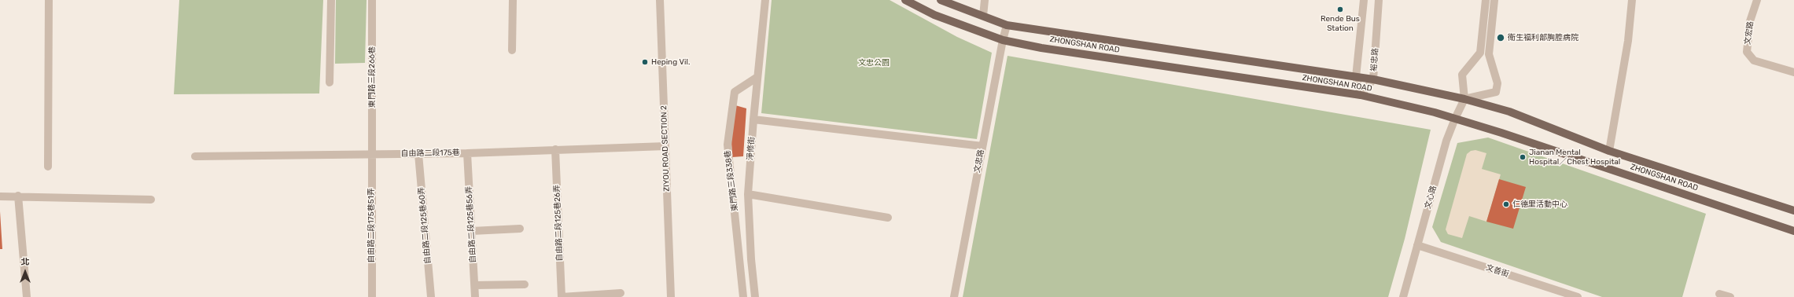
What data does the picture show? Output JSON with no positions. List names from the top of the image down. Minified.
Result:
{"streets":{"main road":["ZHONGSHAN ROAD"],"street":["文宏路","裕忠路","東門路三段266巷","ZIYOU ROAD SECTION 2","淨修街","自由路二段175巷","文忠路","東門路三段338巷","文心路","自由路二段125巷26弄","自由路二段125巷56弄","自由路二段175巷51弄","自由路二段125巷60弄","文善街"]},"crossings":[["ZHONGSHAN ROAD","裕忠路"],["ZHONGSHAN ROAD","文忠路"],["ZHONGSHAN ROAD","文心路"],["東門路三段266巷","自由路二段175巷"],["東門路三段266巷","自由路二段175巷51弄"],["ZIYOU ROAD SECTION 2","自由路二段175巷"],["淨修街","東門路三段338巷"],["自由路二段175巷","自由路二段125巷26弄"],["自由路二段175巷","自由路二段125巷56弄"],["自由路二段175巷","自由路二段175巷51弄"],["自由路二段175巷","自由路二段125巷60弄"],["文心路","文善街"]],"parks":["文忠公園"],"places":["Rende Bus Station","衛生福利部胸腔病院","Heping Vil.","Jianan Mental Hospital／Chest Hospital","仁德里活動中心"],"north":"top"}
